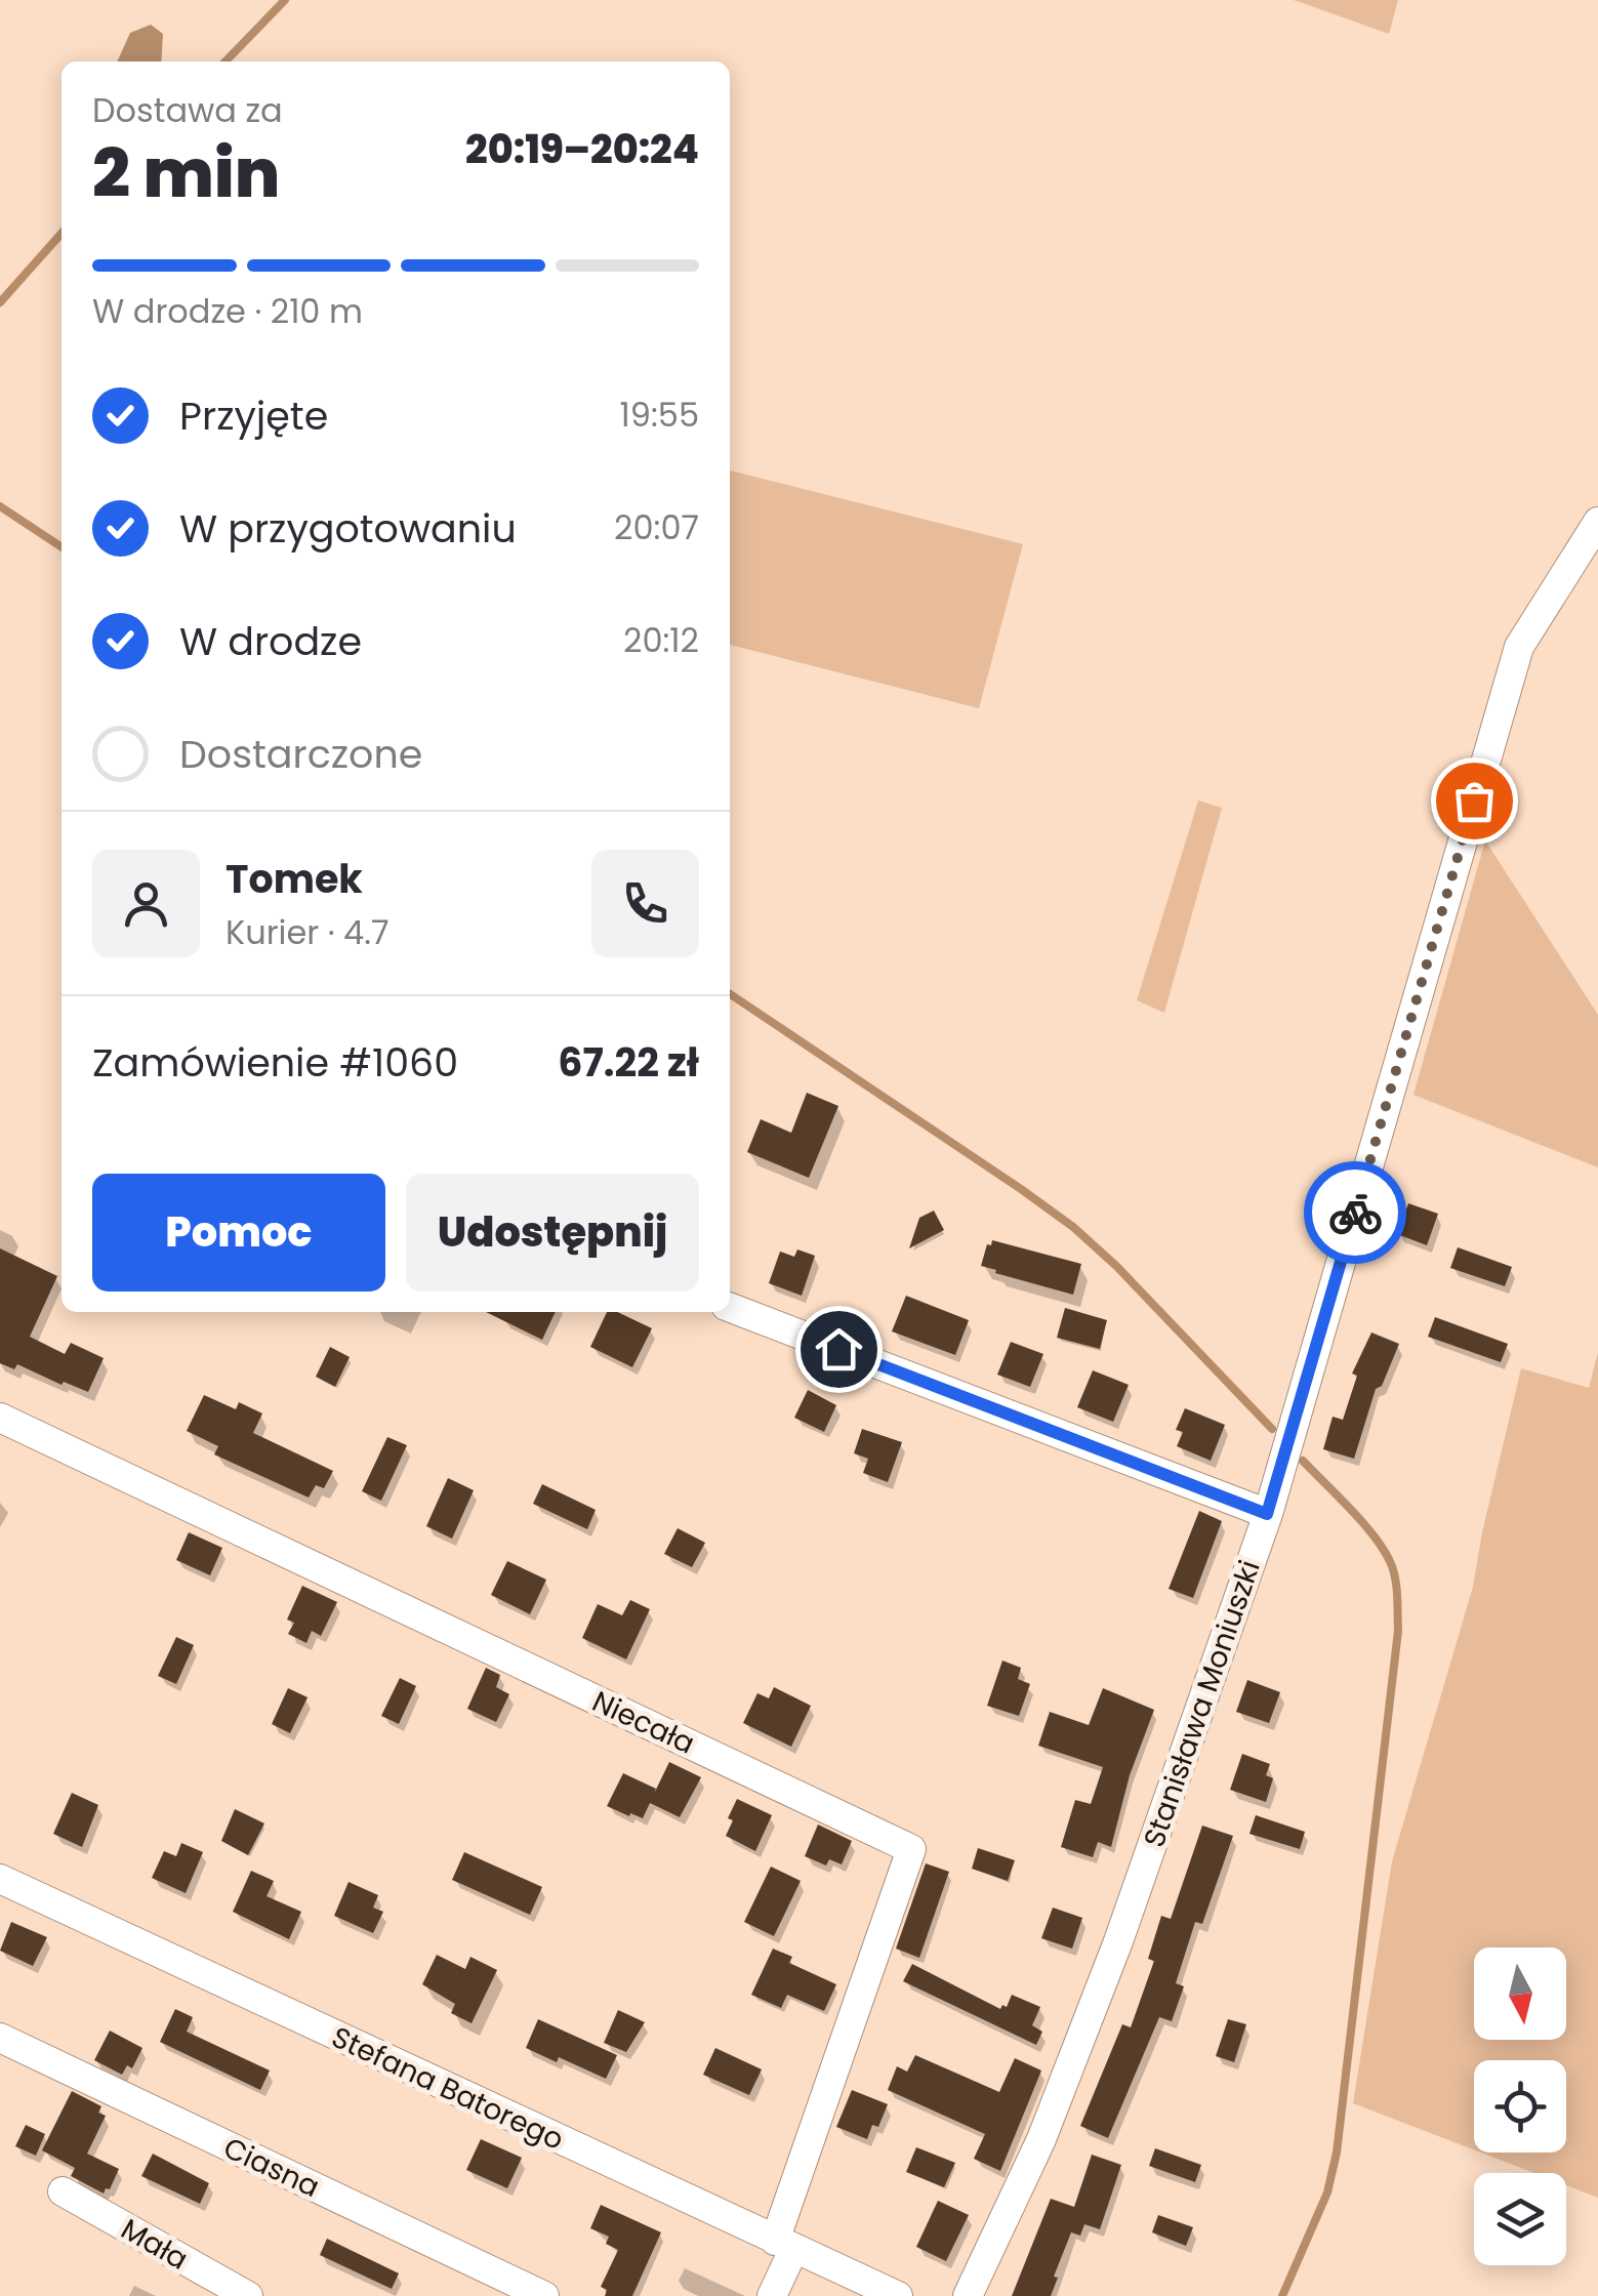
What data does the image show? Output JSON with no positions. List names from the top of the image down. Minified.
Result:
{"streets":{"street":["Stanisława Moniuszki","Niecała","Stefana Batorego","Ciasna","Mała"]},"crossings":[["Niecała","Stefana Batorego"]],"north":"bottom","page":{"heading":["2 min","Dostawa za","20:19–20:24"],"panel":["Tomek","Kurier · 4.7","Zamówienie #1060","67.22 zł"],"bar":"W drodze · 210 m","list":[["Przyjęte","19:55"],["W przygotowaniu","20:07"],["W drodze","20:12"],"Dostarczone"],"buttons":["Pomoc","Udostępnij"]}}
